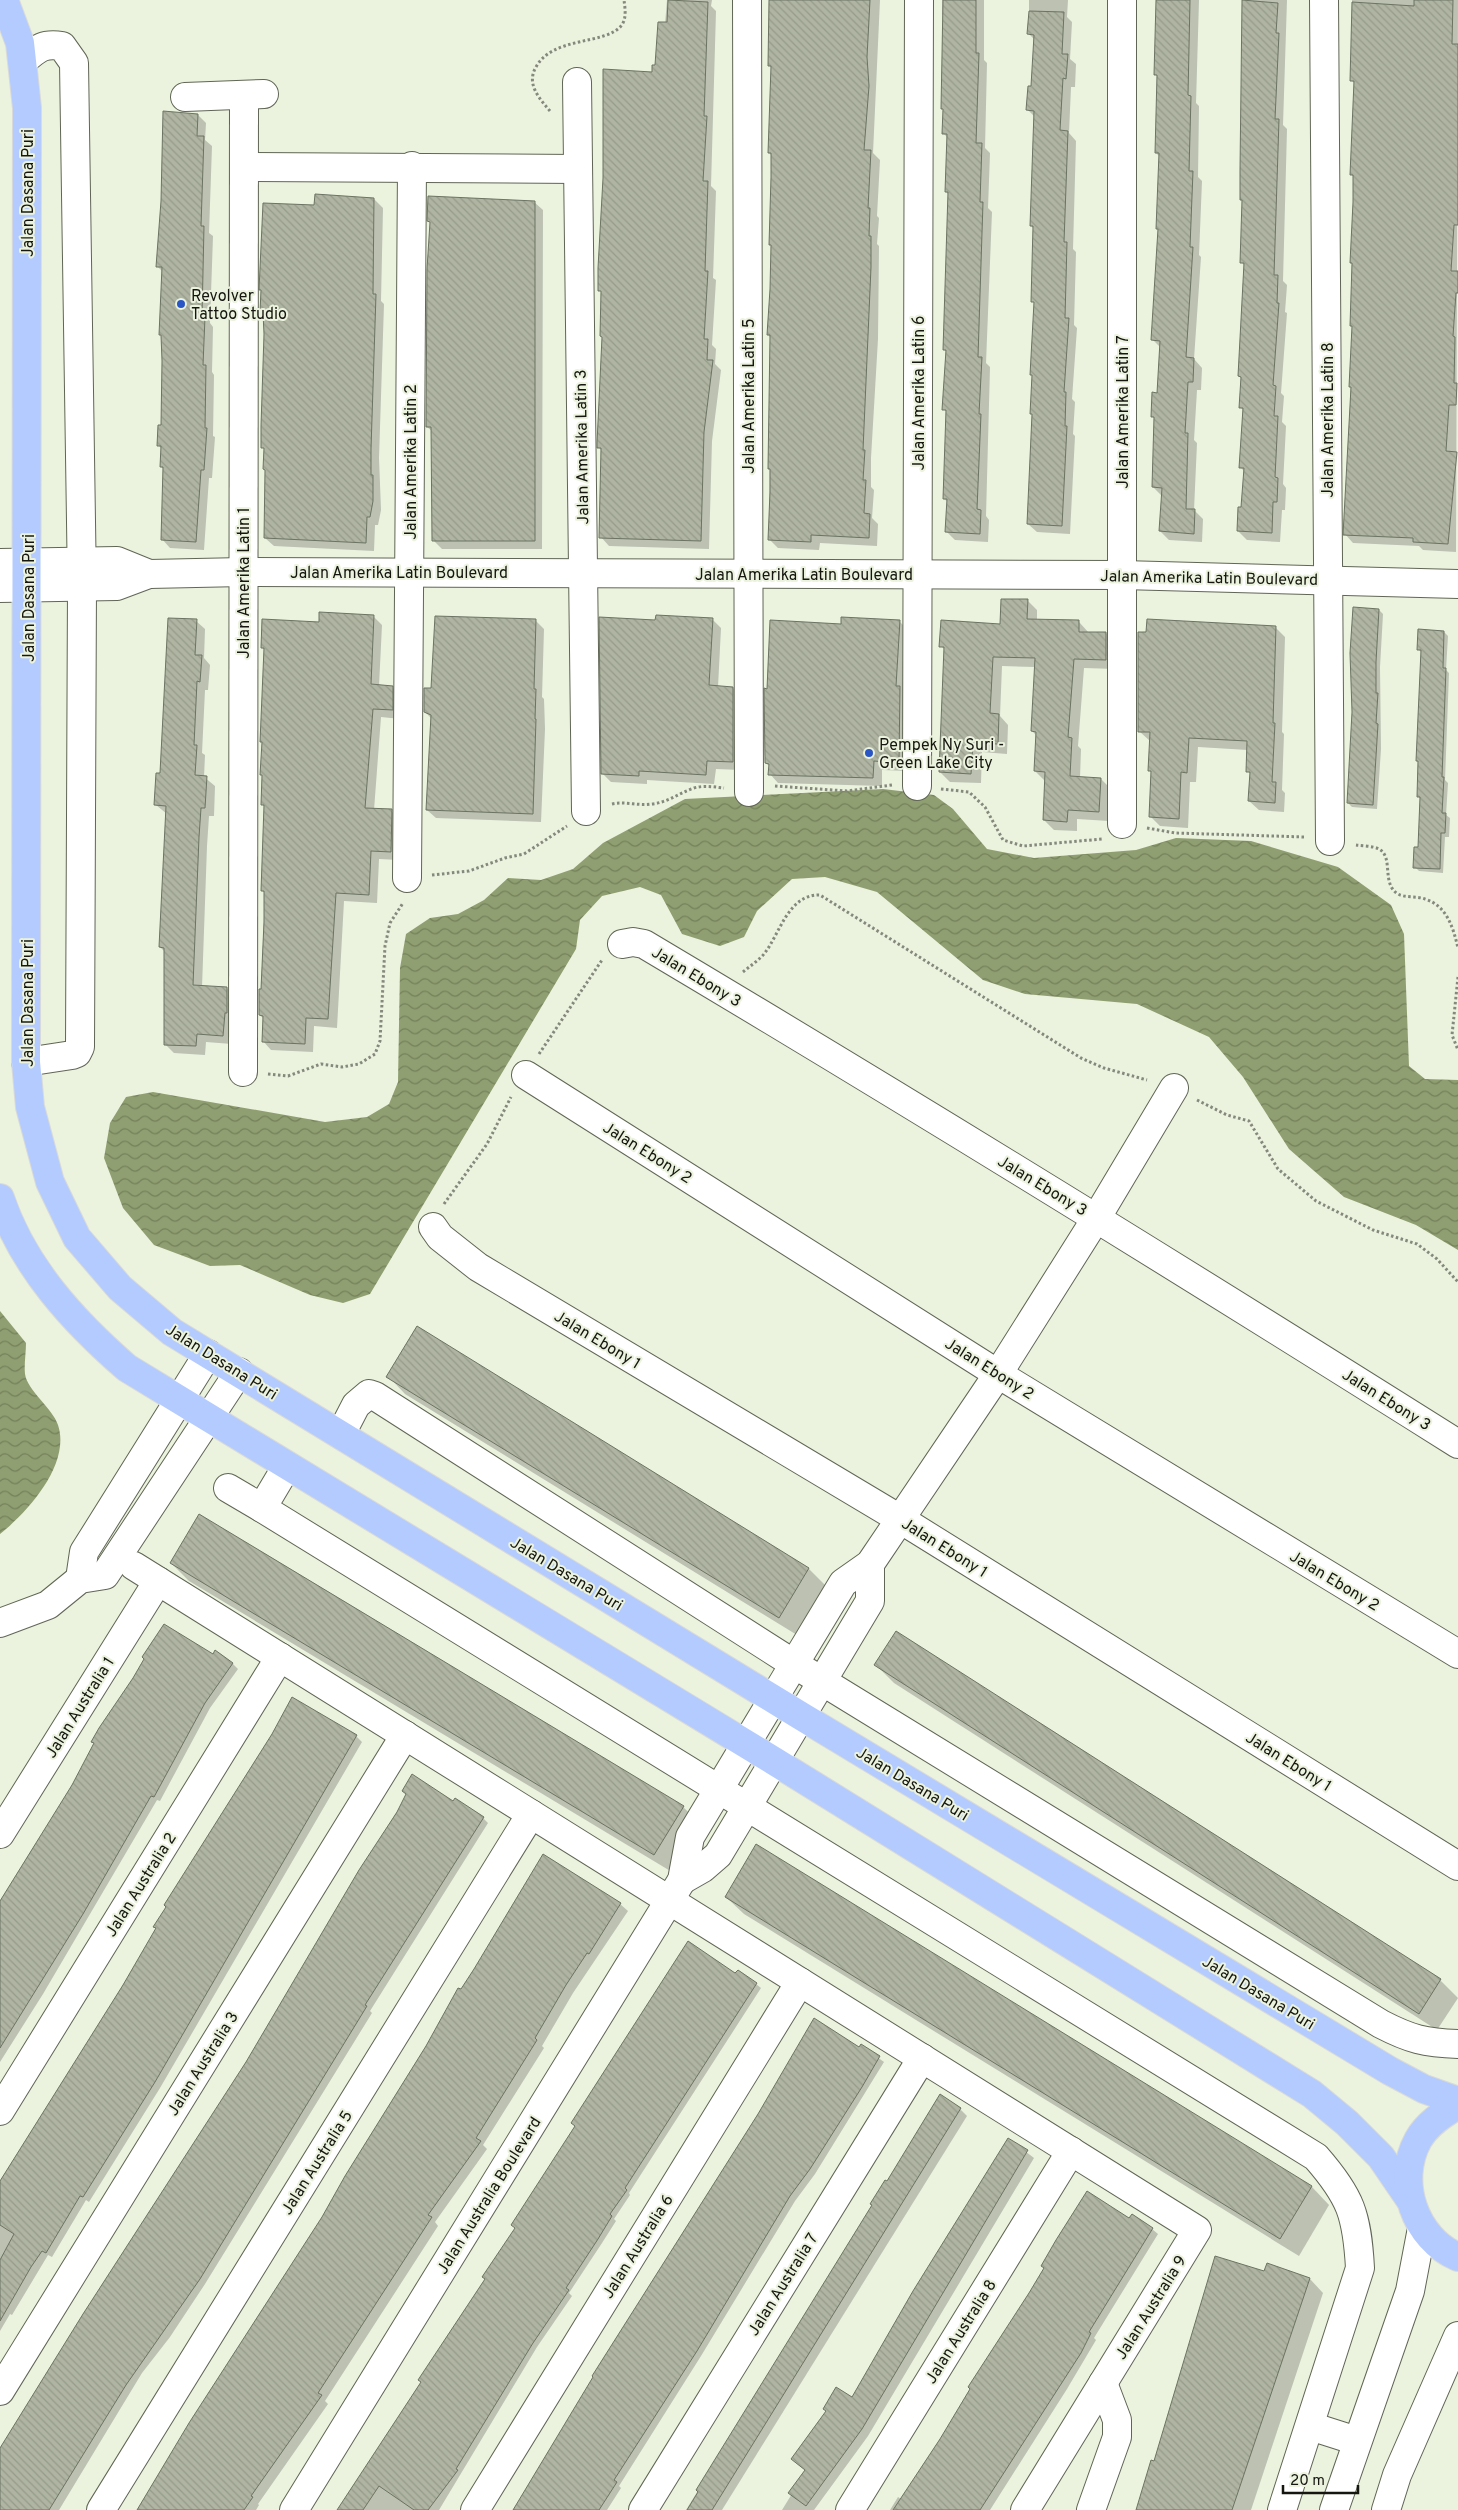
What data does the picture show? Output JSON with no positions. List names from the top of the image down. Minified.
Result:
{"streets":{"main road":["Jalan Dasana Puri"],"street":["Jalan Amerika Latin 6","Jalan Amerika Latin 5","Jalan Amerika Latin 7","Jalan Amerika Latin 8","Jalan Amerika Latin 3","Jalan Amerika Latin 2","Jalan Amerika Latin Boulevard","Jalan Amerika Latin 1","Jalan Ebony 3","Jalan Ebony 2","Jalan Ebony 1","Jalan Australia 1","Jalan Australia 2","Jalan Australia 3","Jalan Australia 5","Jalan Australia Boulevard","Jalan Australia 6","Jalan Australia 7","Jalan Australia 9","Jalan Australia 8"]},"crossings":[["Jalan Dasana Puri","Jalan Amerika Latin Boulevard"],["Jalan Amerika Latin 6","Jalan Amerika Latin Boulevard"],["Jalan Amerika Latin 5","Jalan Amerika Latin Boulevard"],["Jalan Amerika Latin 7","Jalan Amerika Latin Boulevard"],["Jalan Amerika Latin 8","Jalan Amerika Latin Boulevard"],["Jalan Amerika Latin 3","Jalan Amerika Latin Boulevard"],["Jalan Amerika Latin 2","Jalan Amerika Latin Boulevard"],["Jalan Amerika Latin Boulevard","Jalan Amerika Latin 1"],["Jalan Australia 9","Jalan Australia 8"]],"places":["Revolver Tattoo Studio","Pempek Ny Suri - Green Lake City"],"scale_bar":"20 m"}
